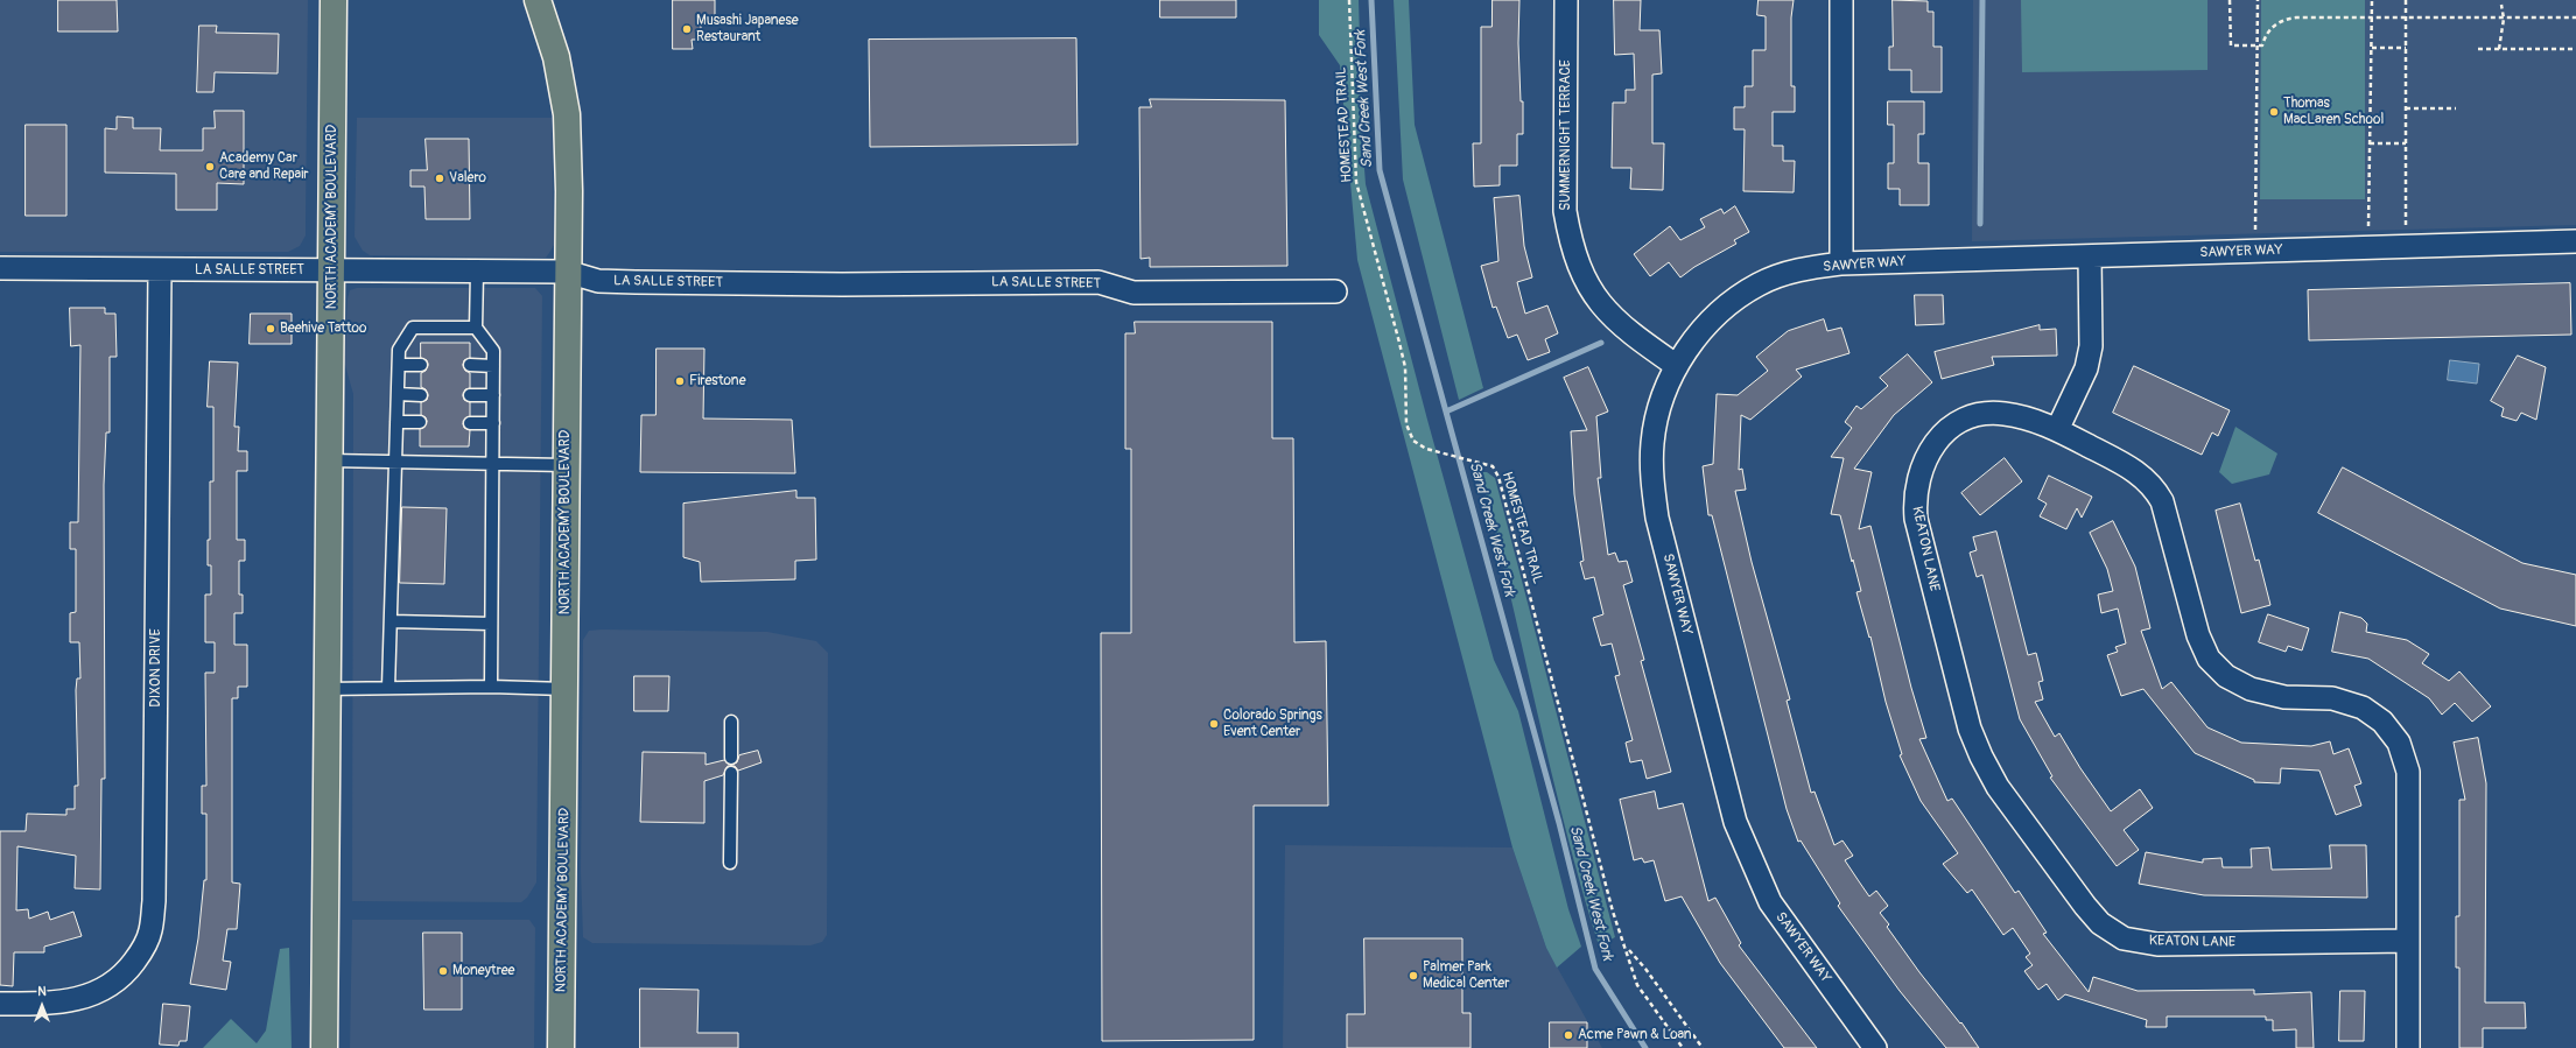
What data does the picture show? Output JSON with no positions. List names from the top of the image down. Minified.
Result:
{"streets":{"highway":["NORTH ACADEMY BOULEVARD"],"street":["SUMMERNIGHT TERRACE","SAWYER WAY","LA SALLE STREET","KEATON LANE","DIXON DRIVE"],"path":["HOMESTEAD TRAIL"]},"crossings":[["SUMMERNIGHT TERRACE","SAWYER WAY"],["NORTH ACADEMY BOULEVARD","LA SALLE STREET"],["LA SALLE STREET","DIXON DRIVE"]],"water":["Sand Creek West Fork"],"places":["Musashi Japanese Restaurant","Thomas MacLaren School","Academy Car Care and Repair","Valero","Beehive Tattoo","Firestone","Colorado Springs Event Center","Moneytree","Palmer Park Medical Center","Acme Pawn & Loan"],"north":"top"}
